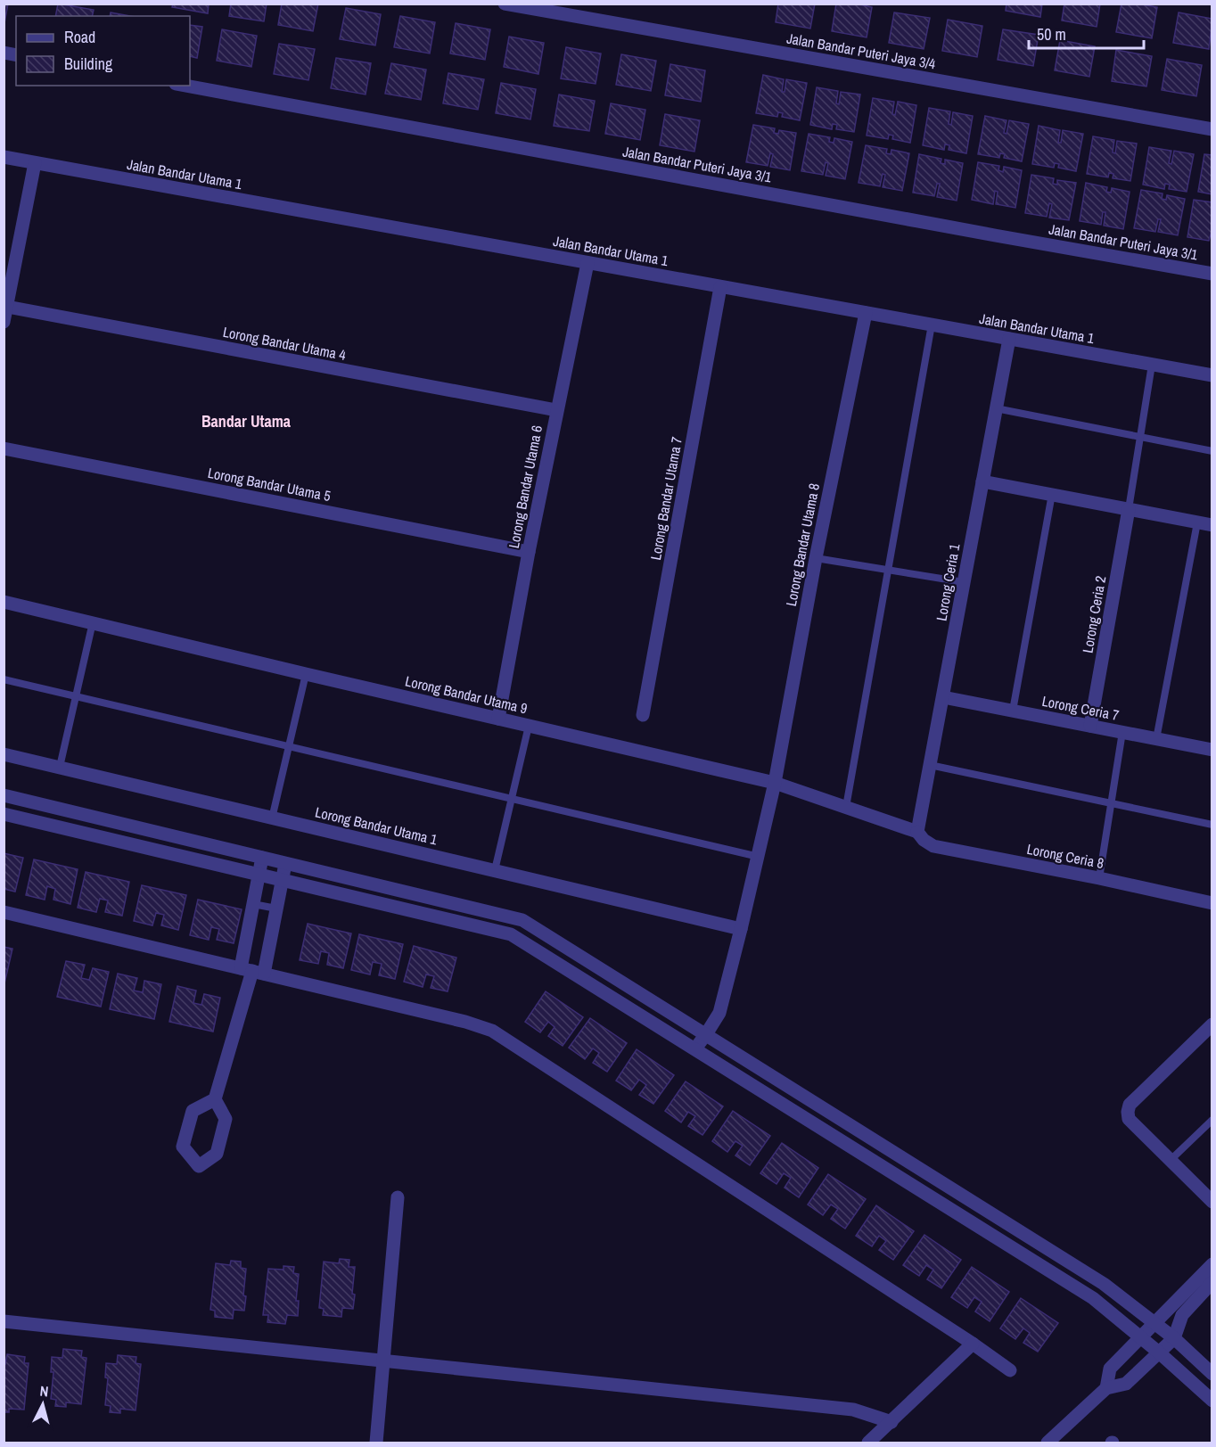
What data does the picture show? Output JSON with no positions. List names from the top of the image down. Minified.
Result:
{"streets":{"street":["Jalan Bandar Puteri Jaya 3/4","Jalan Bandar Puteri Jaya 3/1","Jalan Bandar Utama 1","Lorong Bandar Utama 4","Lorong Bandar Utama 5","Lorong Bandar Utama 6","Lorong Bandar Utama 7","Lorong Bandar Utama 8","Lorong Ceria 1","Lorong Ceria 2","Lorong Bandar Utama 9","Lorong Ceria 7","Lorong Bandar Utama 1","Lorong Ceria 8"]},"crossings":[["Jalan Bandar Utama 1","Lorong Bandar Utama 6"],["Jalan Bandar Utama 1","Lorong Bandar Utama 7"],["Jalan Bandar Utama 1","Lorong Bandar Utama 8"],["Jalan Bandar Utama 1","Lorong Ceria 1"],["Lorong Bandar Utama 4","Lorong Bandar Utama 6"],["Lorong Bandar Utama 5","Lorong Bandar Utama 6"],["Lorong Bandar Utama 6","Lorong Bandar Utama 9"],["Lorong Bandar Utama 8","Lorong Bandar Utama 9"],["Lorong Bandar Utama 8","Lorong Bandar Utama 1"],["Lorong Ceria 1","Lorong Bandar Utama 9"],["Lorong Ceria 1","Lorong Ceria 7"],["Lorong Ceria 1","Lorong Ceria 8"],["Lorong Ceria 2","Lorong Ceria 7"],["Lorong Bandar Utama 9","Lorong Ceria 8"]],"districts":["Bandar Utama"],"legend":["Road","Building"],"scale_bar":"50 m","north":"top"}
